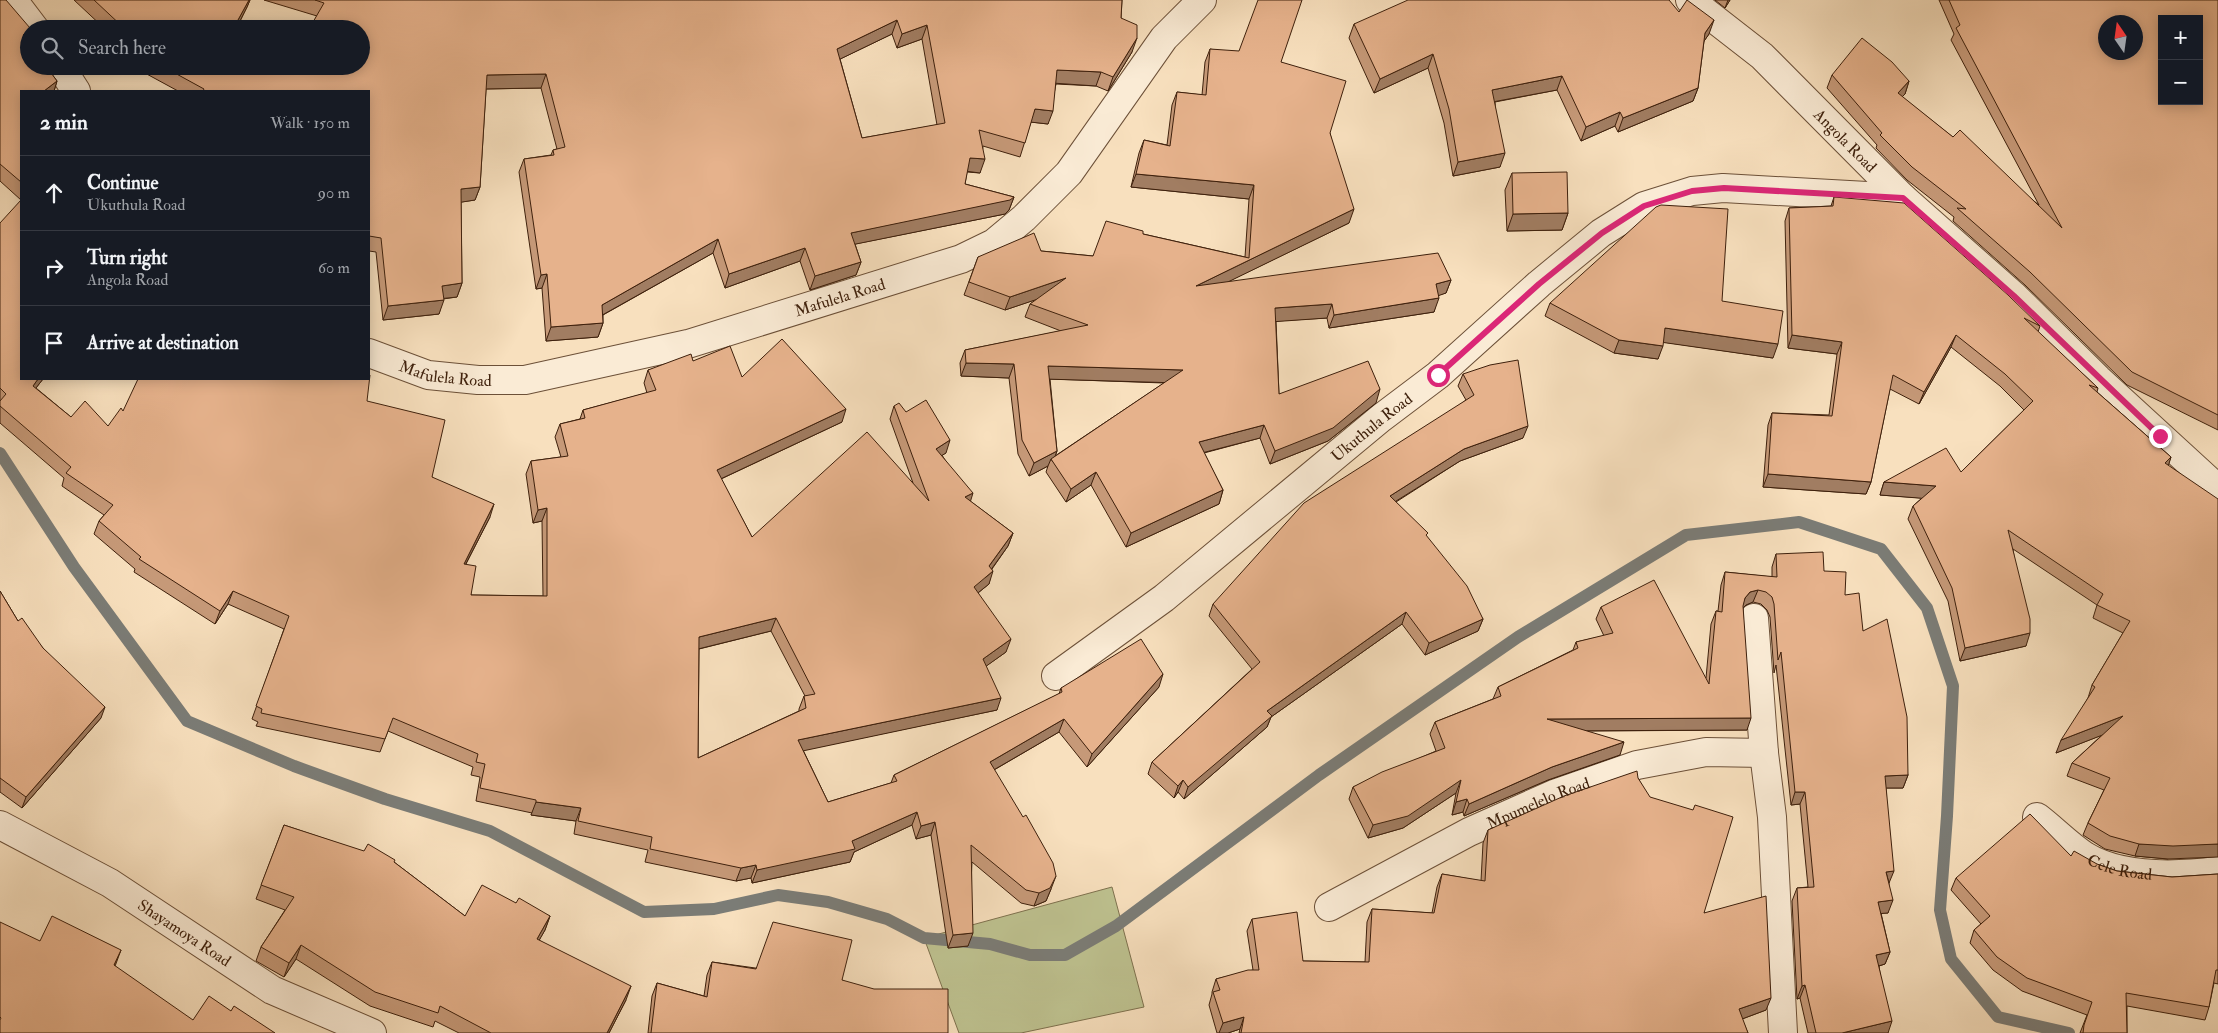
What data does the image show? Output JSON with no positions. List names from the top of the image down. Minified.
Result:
{"streets":{"street":["Angola Road","Mafulela Road","Ukuthula Road","Mpumelelo Road","Cele Road","Shayamoya Road"]},"crossings":[["Angola Road","Ukuthula Road"]],"north":"top","page":{"map_buttons":["+","−"],"search":"Search here","heading":["2 min","Walk · 150 m"],"list":[["Continue","Ukuthula Road","90 m"],["Turn right","Angola Road","60 m"],"Arrive at destination"]}}
